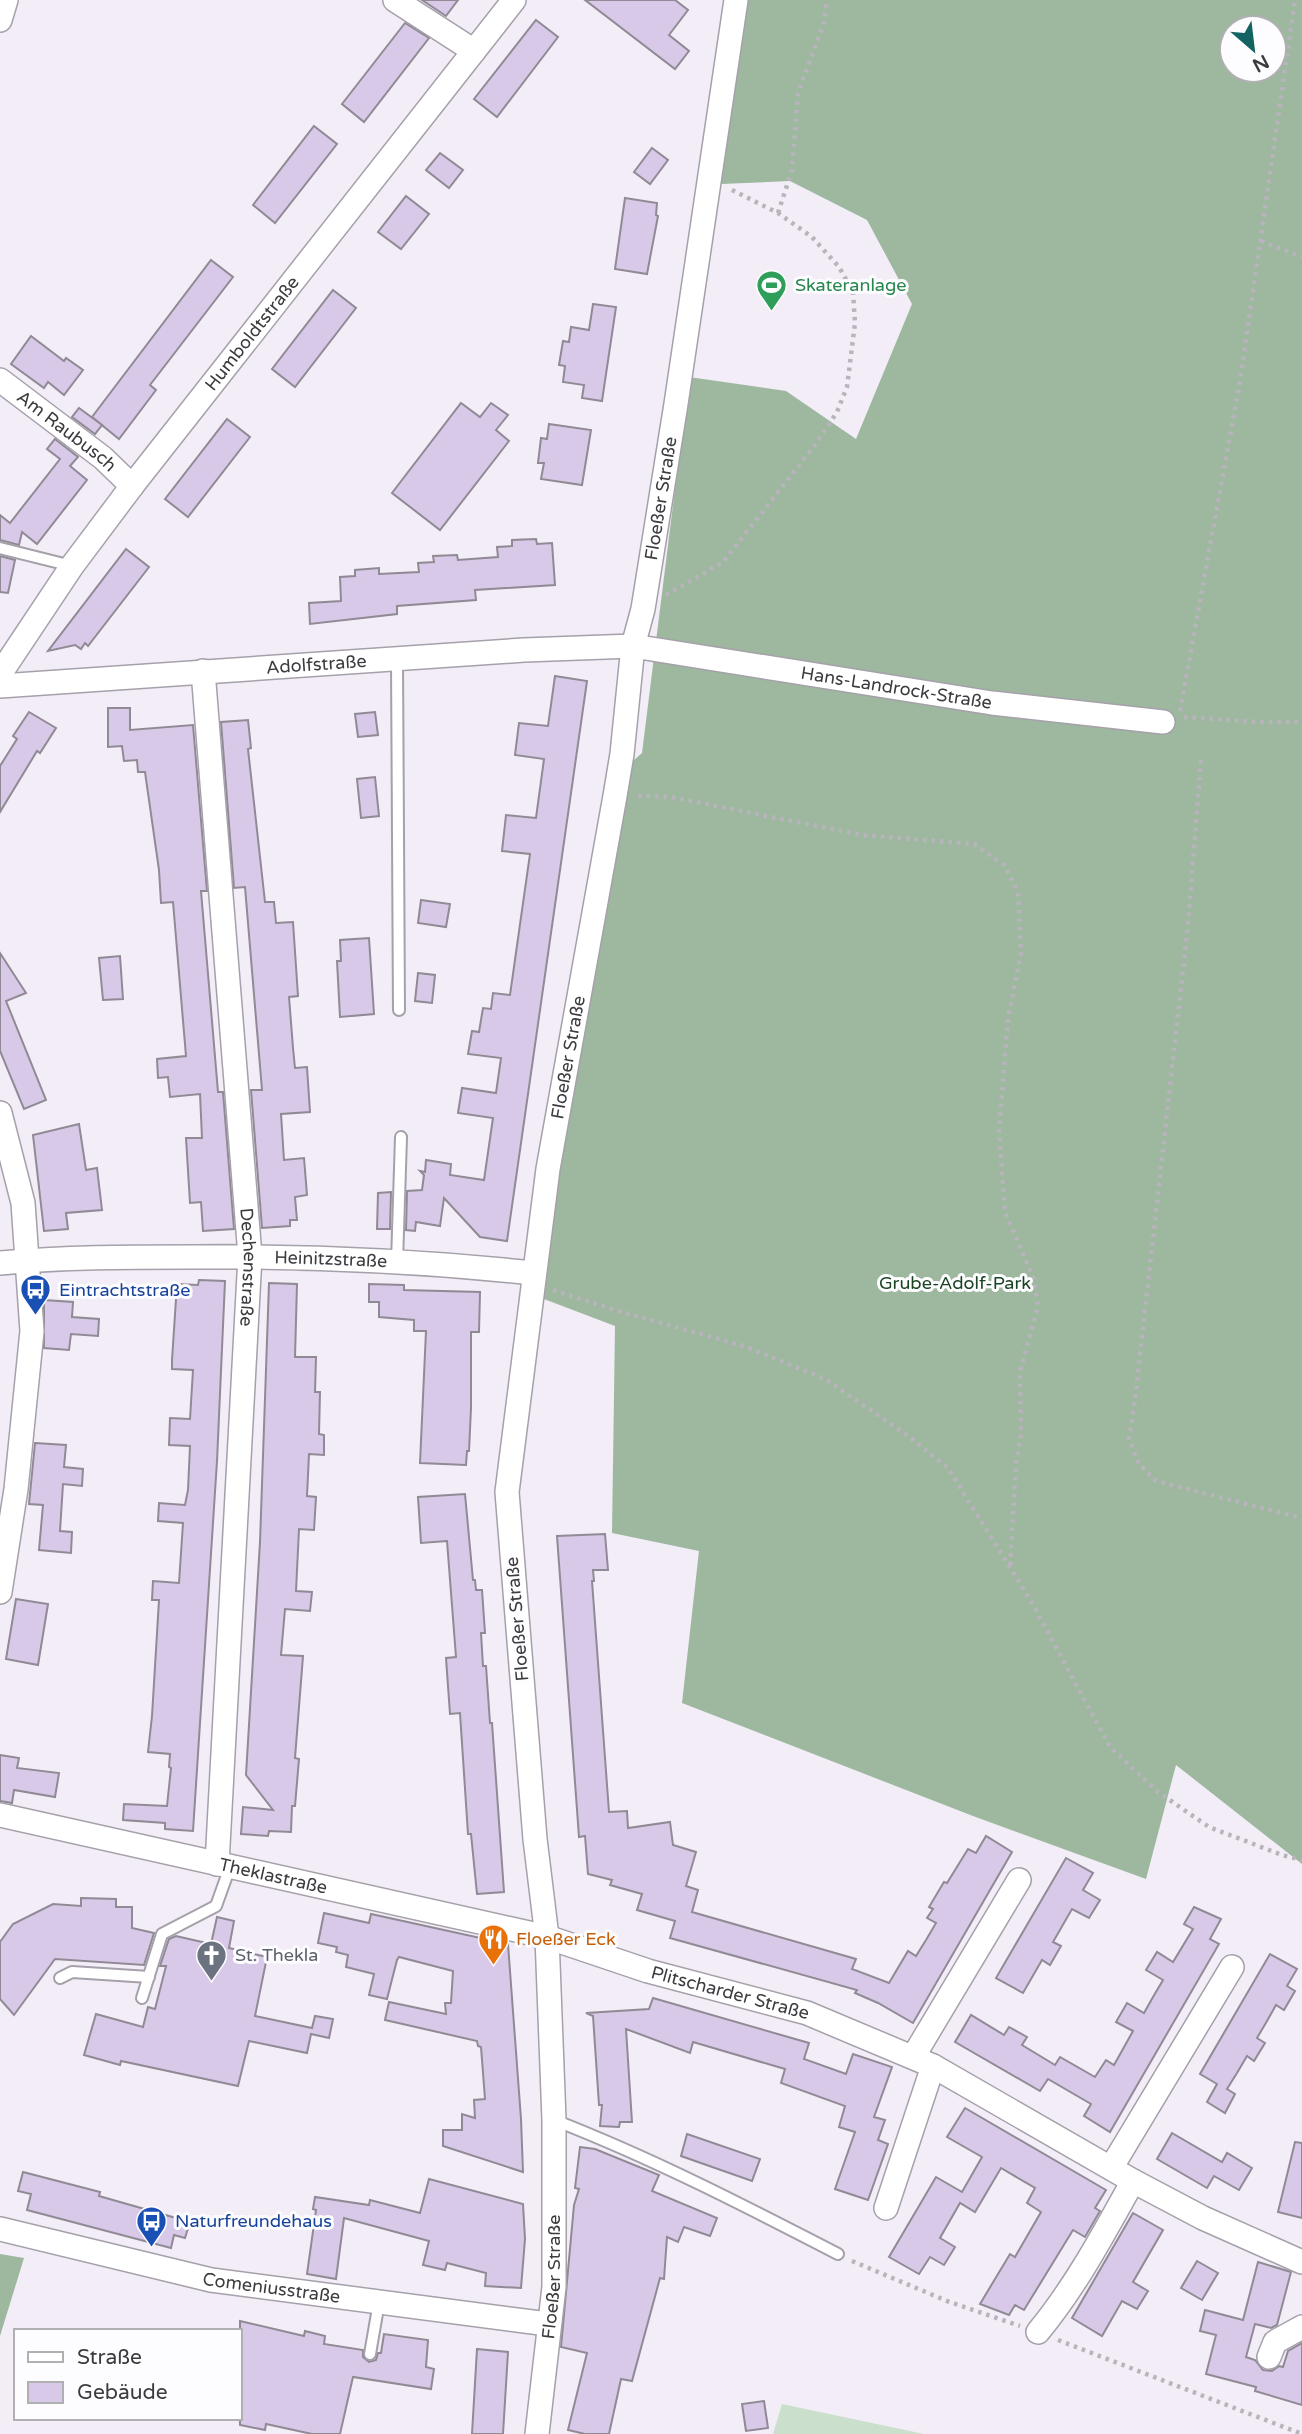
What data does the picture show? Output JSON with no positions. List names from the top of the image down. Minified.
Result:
{"streets":{"street":["Humboldtstraße","Am Raubusch","Floeßer Straße","Adolfstraße","Hans-Landrock-Straße","Heinitzstraße","Dechenstraße","Theklastraße","Plitscharder Straße","Comeniusstraße"]},"crossings":[["Humboldtstraße","Am Raubusch"],["Floeßer Straße","Adolfstraße"],["Floeßer Straße","Hans-Landrock-Straße"],["Floeßer Straße","Heinitzstraße"],["Floeßer Straße","Theklastraße"],["Floeßer Straße","Plitscharder Straße"],["Floeßer Straße","Comeniusstraße"],["Adolfstraße","Hans-Landrock-Straße"],["Adolfstraße","Dechenstraße"],["Heinitzstraße","Dechenstraße"],["Dechenstraße","Theklastraße"],["Theklastraße","Plitscharder Straße"]],"parks":["Grube-Adolf-Park"],"places":{"sports":["Skateranlage"],"bus stop":["Eintrachtstraße","Naturfreundehaus"],"restaurant":["Floeßer Eck"],"church":["St. Thekla"]},"legend":["Straße","Gebäude"],"north":"bottom right"}
